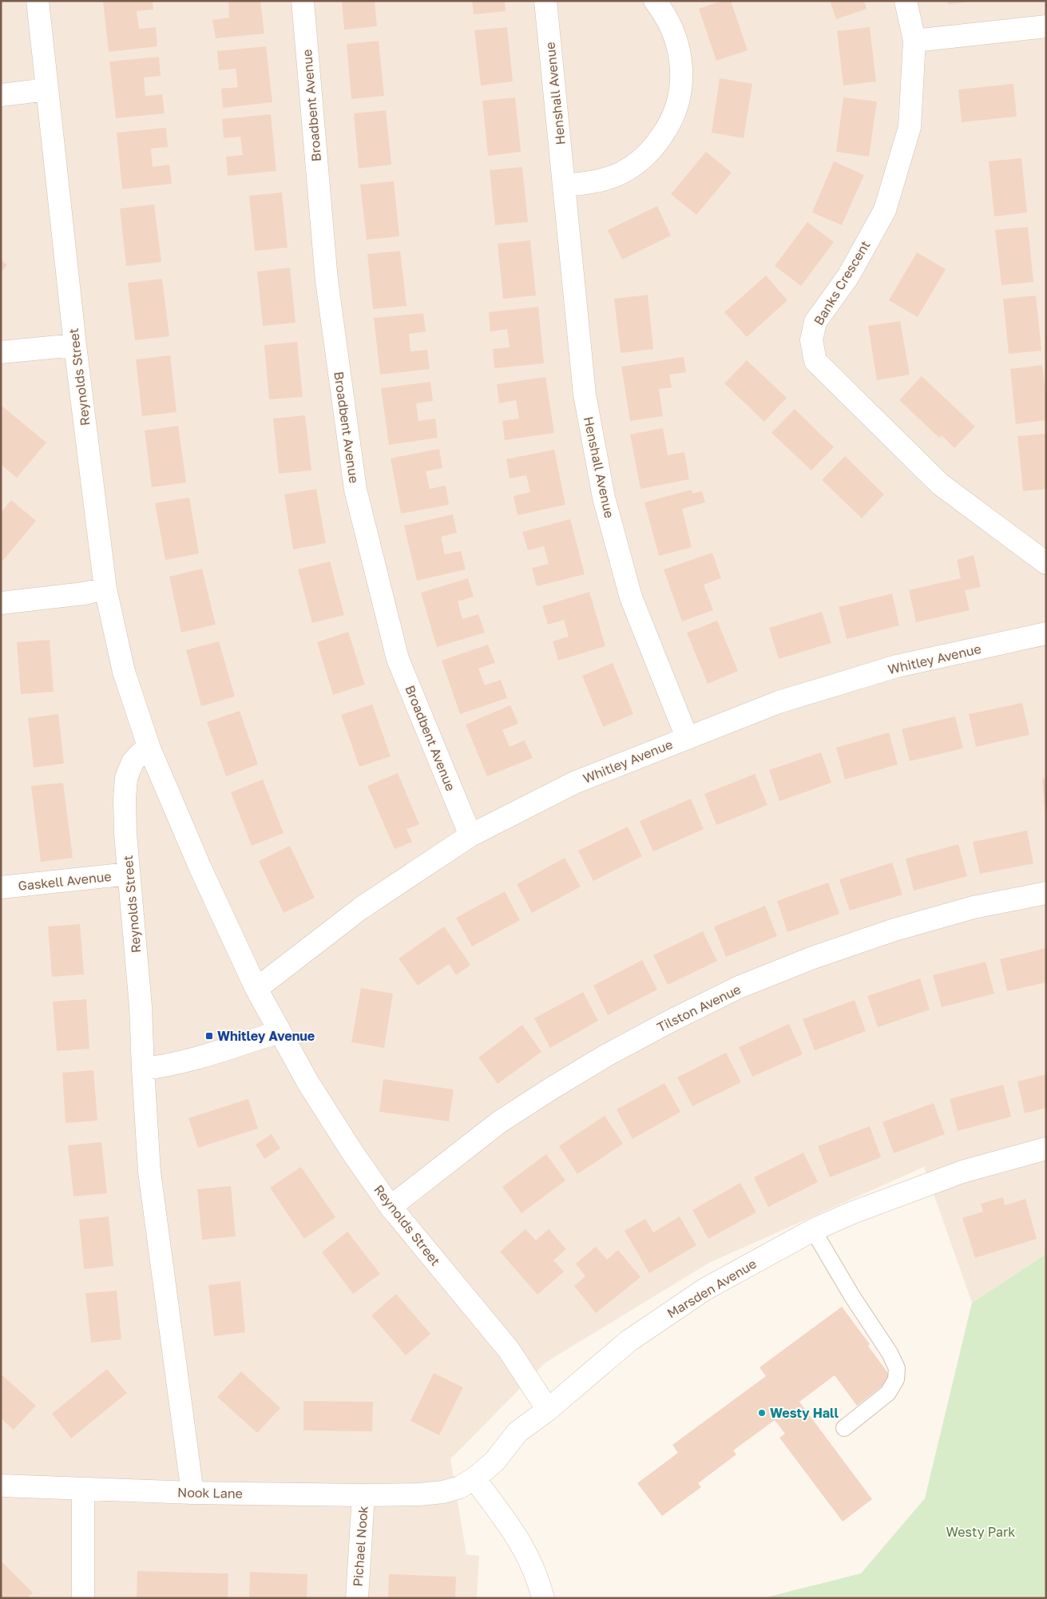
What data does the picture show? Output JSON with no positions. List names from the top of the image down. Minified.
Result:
{"streets":{"street":["Henshall Avenue","Broadbent Avenue","Banks Crescent","Reynolds Street","Whitley Avenue","Gaskell Avenue","Tilston Avenue","Marsden Avenue","Nook Lane","Pichael Nook"]},"crossings":[["Henshall Avenue","Whitley Avenue"],["Broadbent Avenue","Whitley Avenue"],["Reynolds Street","Whitley Avenue"],["Reynolds Street","Gaskell Avenue"],["Reynolds Street","Tilston Avenue"],["Reynolds Street","Marsden Avenue"],["Reynolds Street","Nook Lane"],["Marsden Avenue","Nook Lane"],["Nook Lane","Pichael Nook"]],"parks":["Westy Park"],"places":{"transit":["Whitley Avenue"],"other":["Westy Hall"]}}
